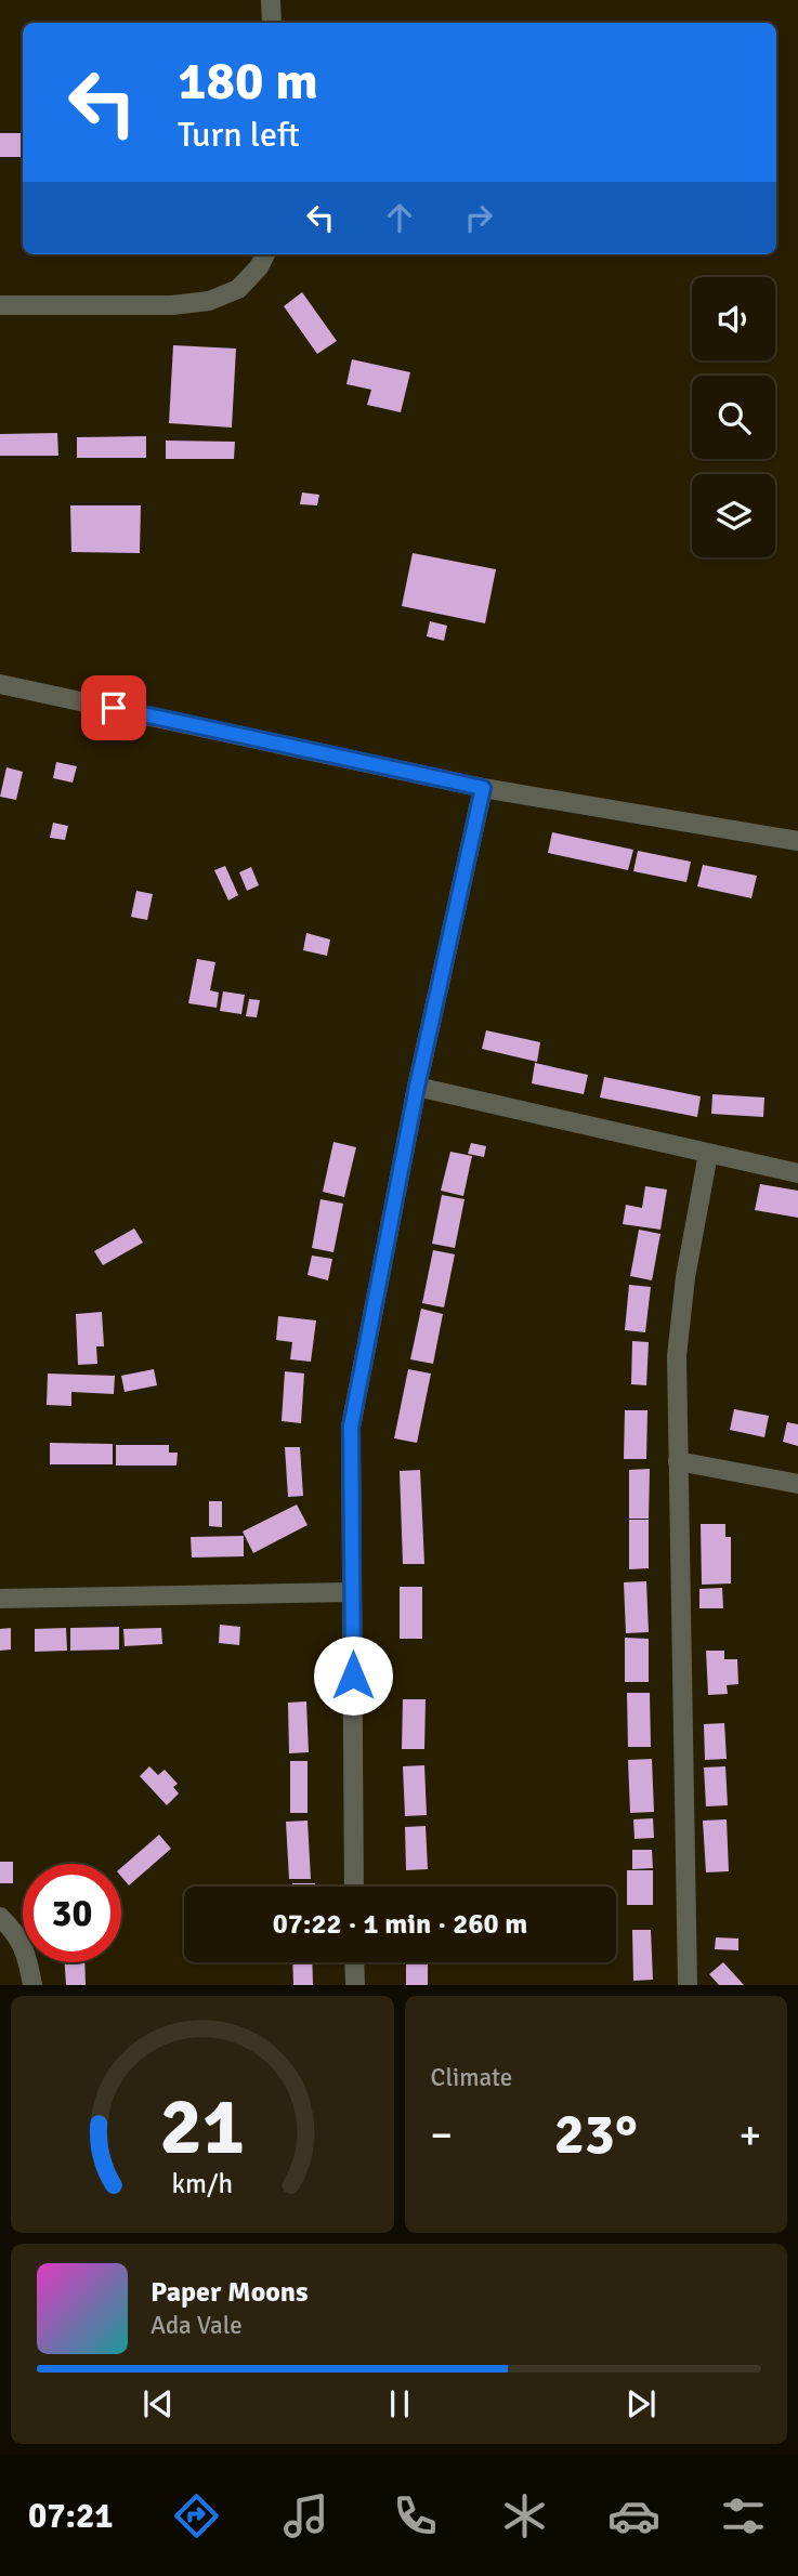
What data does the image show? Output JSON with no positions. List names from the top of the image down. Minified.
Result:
{"page":{"turn":["180 m","Turn left"],"limit":"30","trip":"07:22 · 1 min · 260 m","tile":"Climate","heat":["−","23°","+"],"song":["Paper Moons","Ada Vale"],"tabs":"07:21","gauge":["21","km/h"]}}
